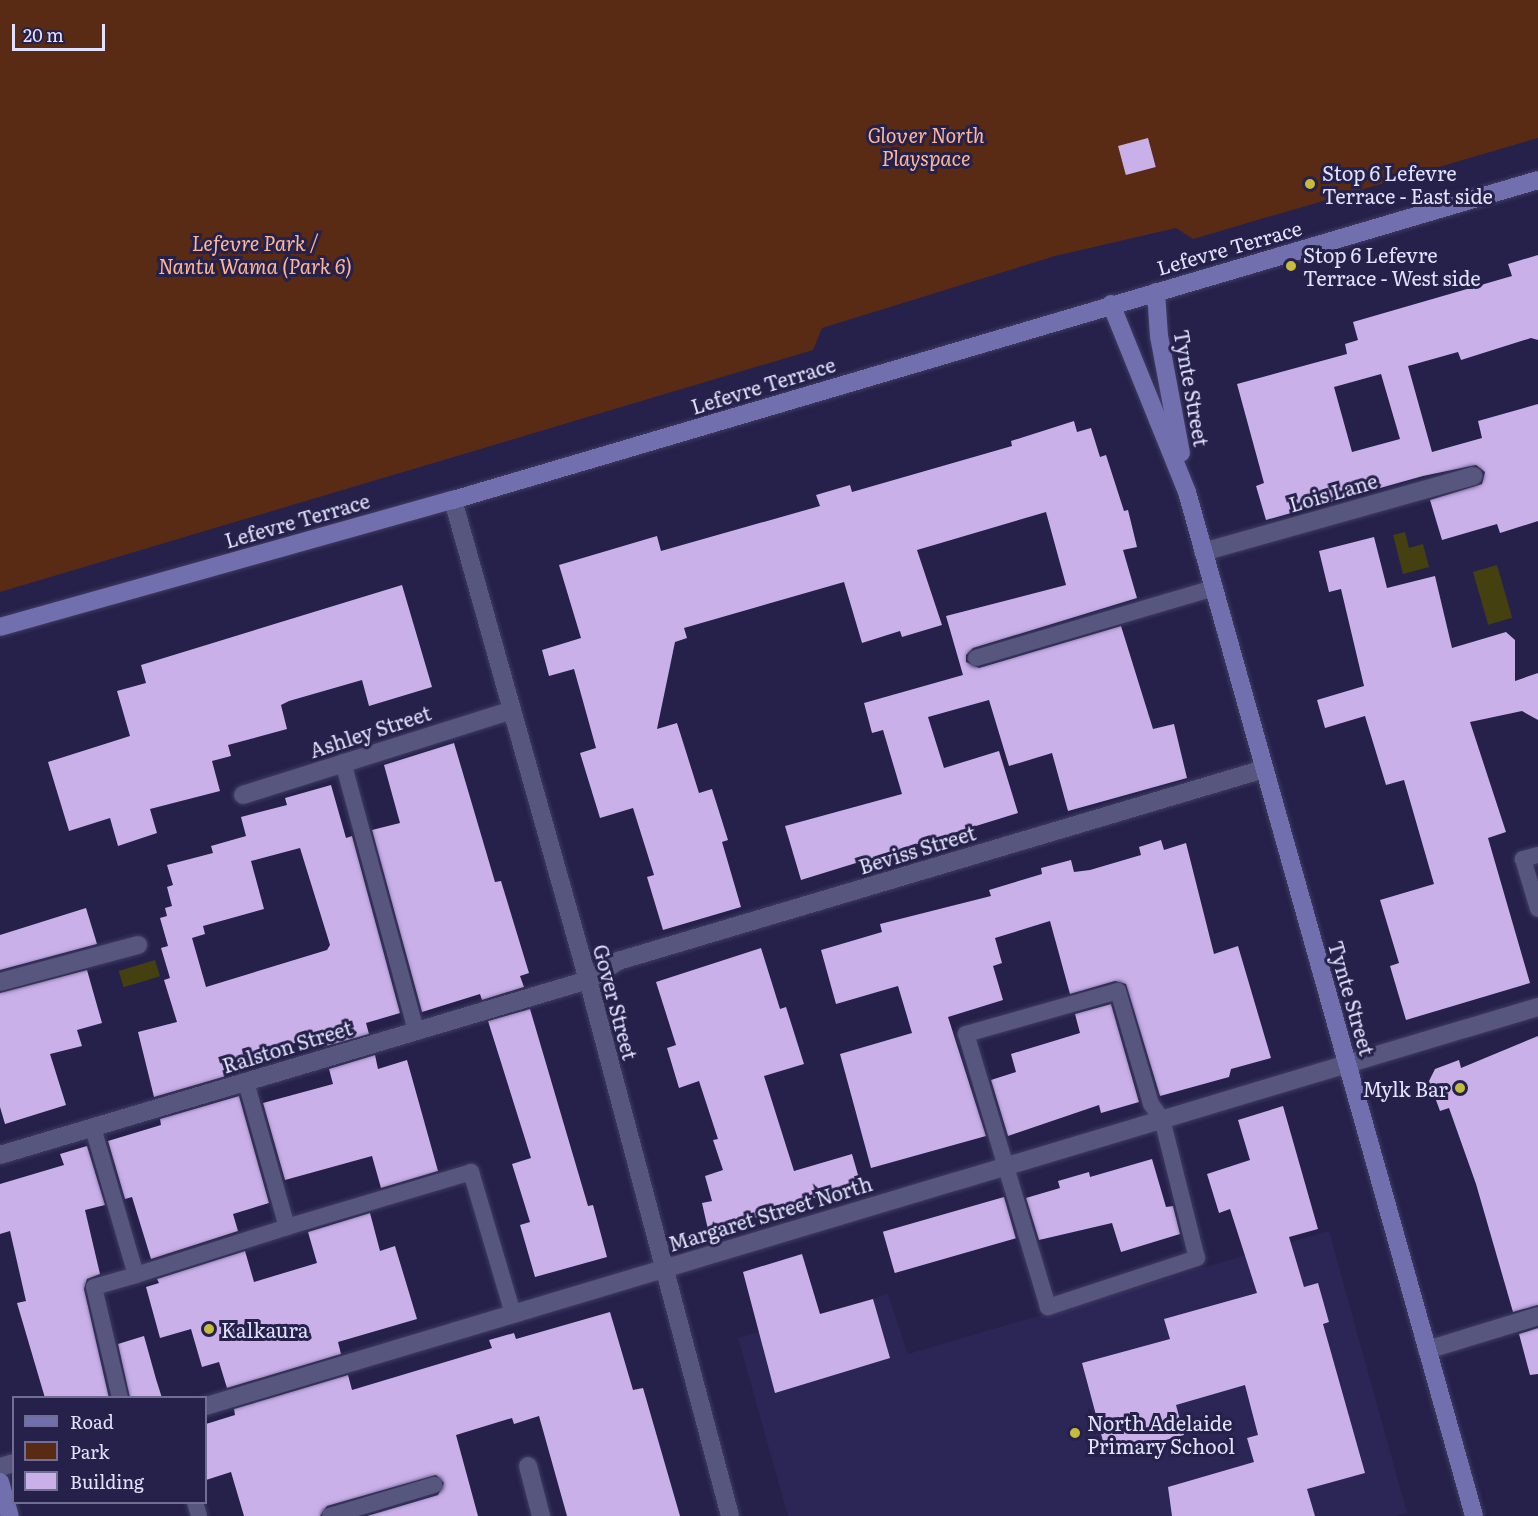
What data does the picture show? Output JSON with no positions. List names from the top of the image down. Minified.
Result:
{"streets":{"street":["Lefevre Terrace","Tynte Street","Lois Lane","Ashley Street","Beviss Street","Gover Street","Ralston Street","Margaret Street North"]},"crossings":[["Lefevre Terrace","Tynte Street"],["Lefevre Terrace","Gover Street"],["Tynte Street","Lois Lane"],["Tynte Street","Beviss Street"],["Tynte Street","Margaret Street North"],["Ashley Street","Gover Street"],["Beviss Street","Gover Street"],["Beviss Street","Ralston Street"],["Gover Street","Ralston Street"],["Gover Street","Margaret Street North"]],"parks":["Glover North Playspace","Lefevre Park / Nantu Wama (Park 6)"],"places":["Stop 6 Lefevre Terrace - East side","Stop 6 Lefevre Terrace - West side","Mylk Bar","Kalkaura","North Adelaide Primary School"],"legend":["Road","Park","Building"],"scale_bar":"20 m"}
